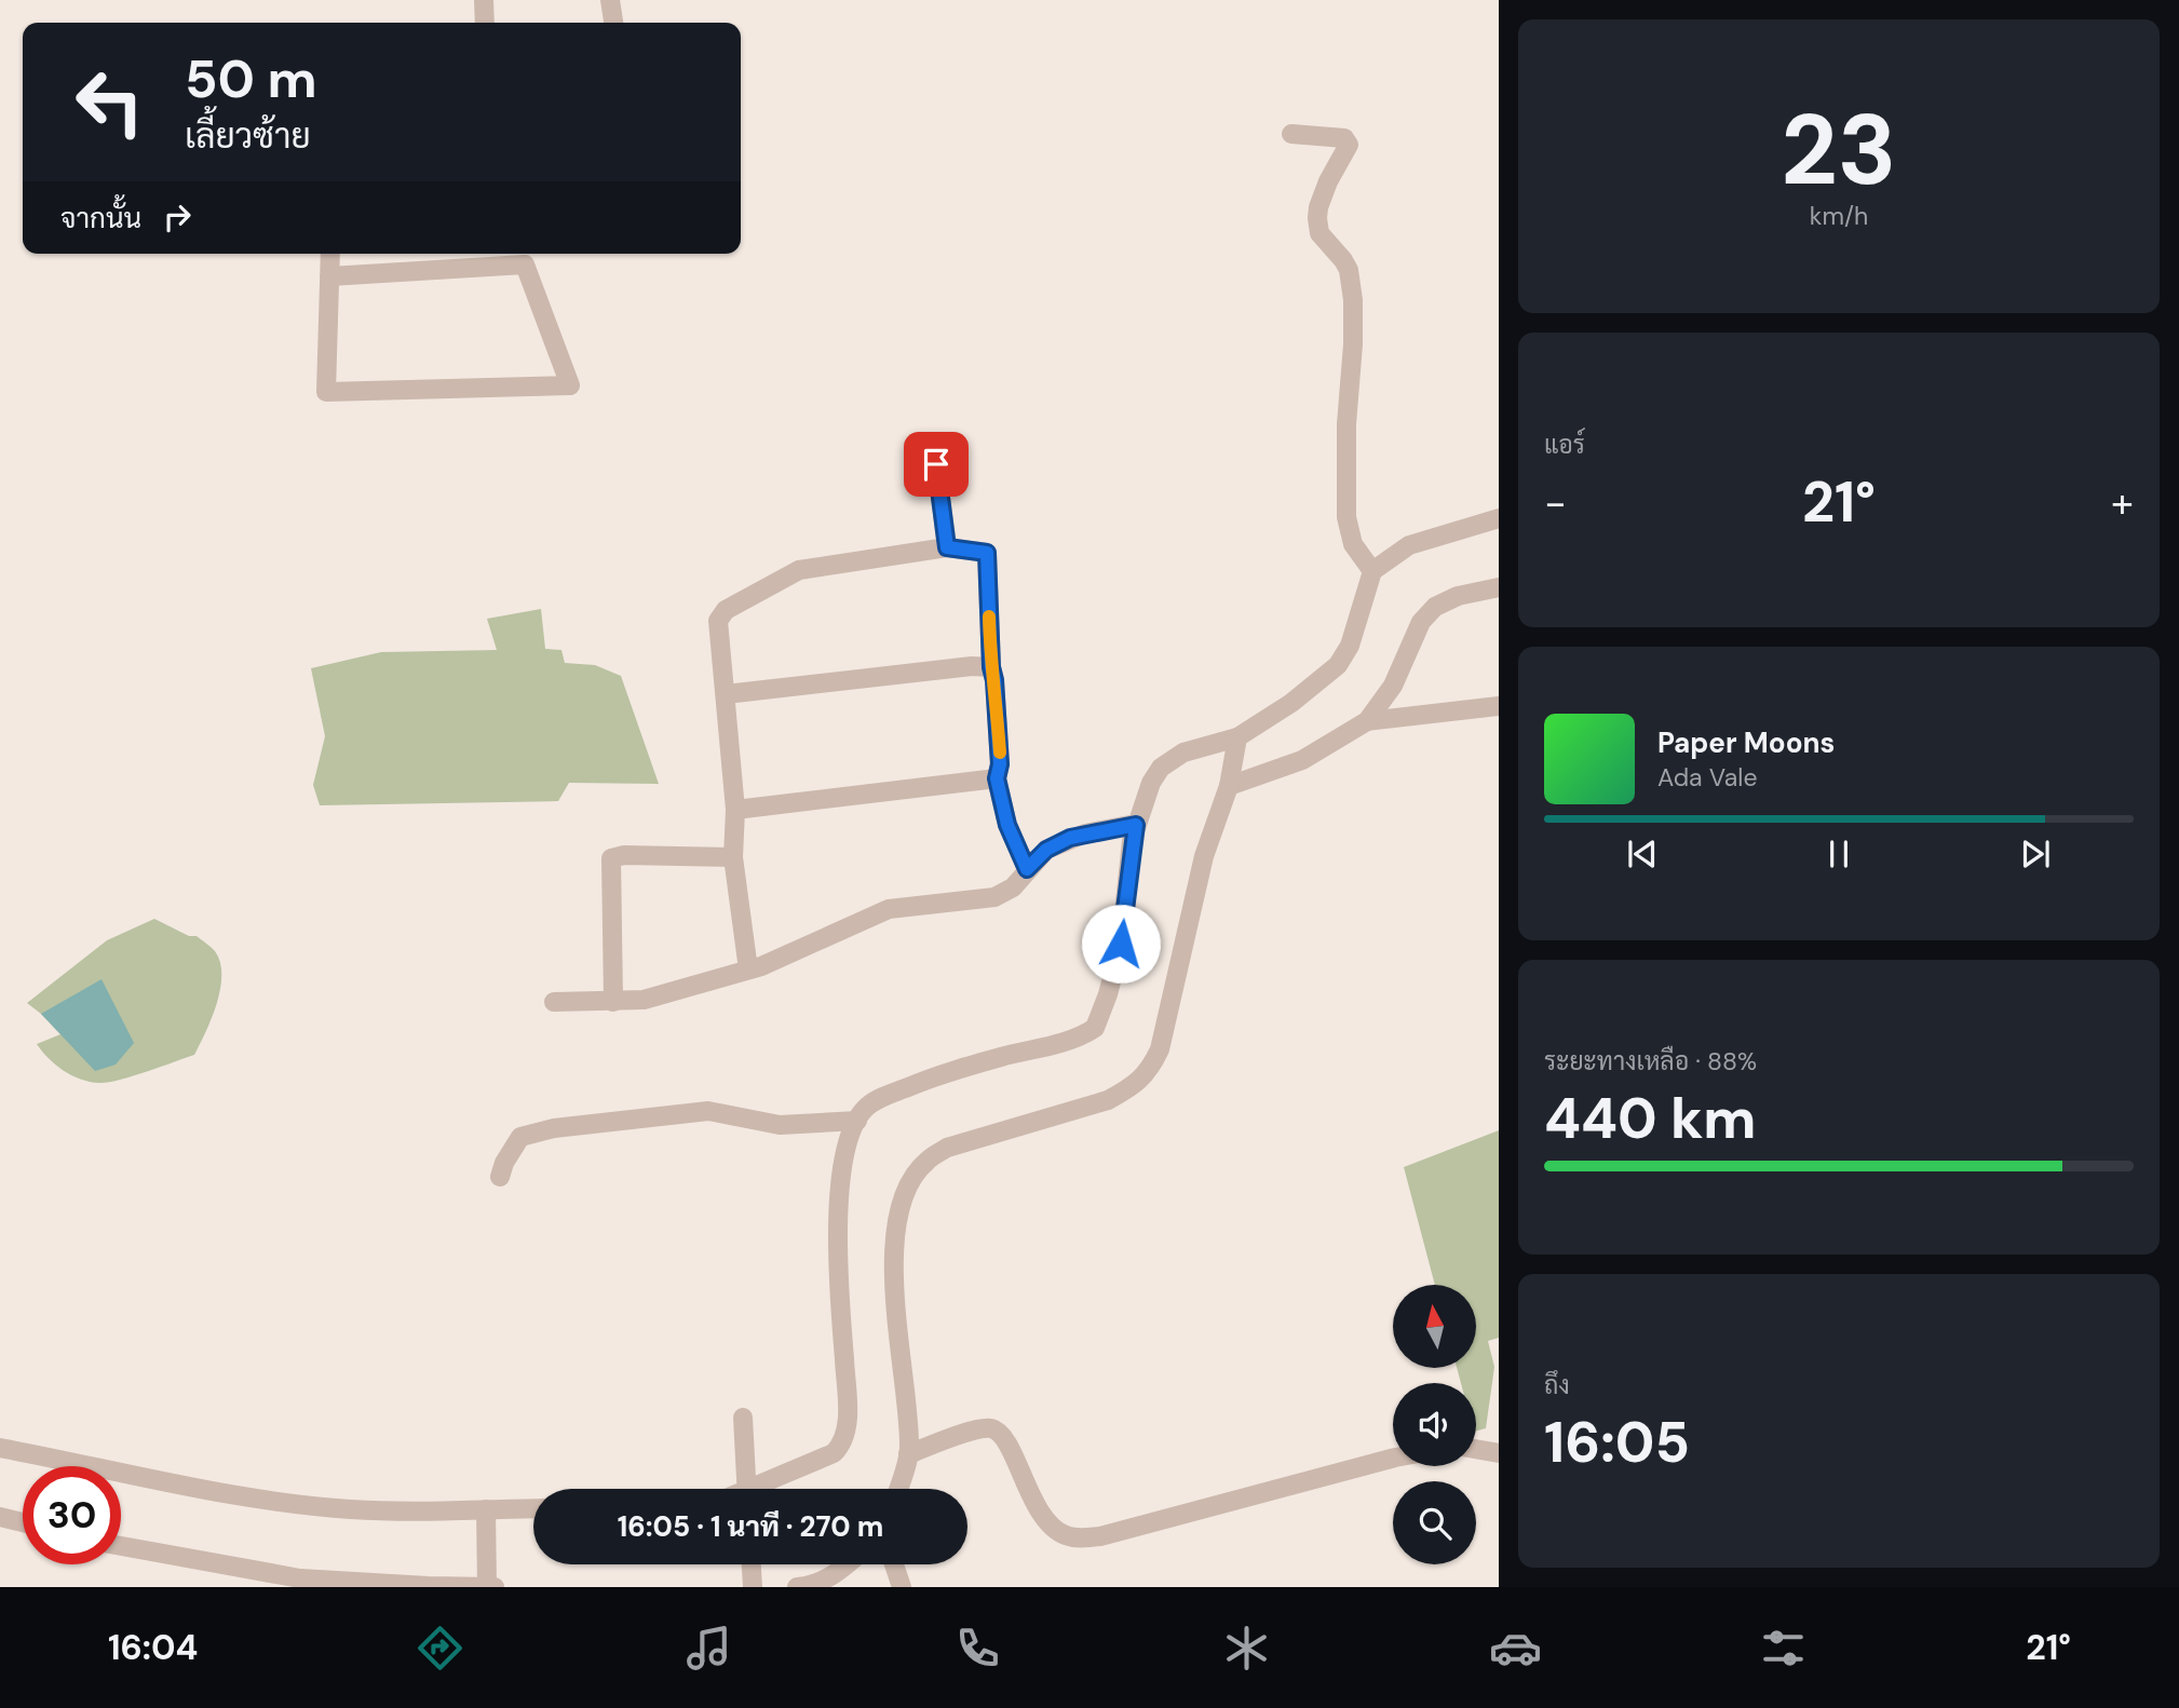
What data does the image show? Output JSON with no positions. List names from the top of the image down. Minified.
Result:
{"north":"top","page":{"tile":[["23","km/h"],"แอร์",["ระยะทางเหลือ · 88%","440 km"],["ถึง","16:05"]],"turn":["50 m","เลี้ยวซ้าย"],"then":"จากนั้น","heat":["−","21°","+"],"song":["Paper Moons","Ada Vale"],"limit":"30","trip":"16:05 · 1 นาที · 270 m","tabs":["16:04","21°"]}}
